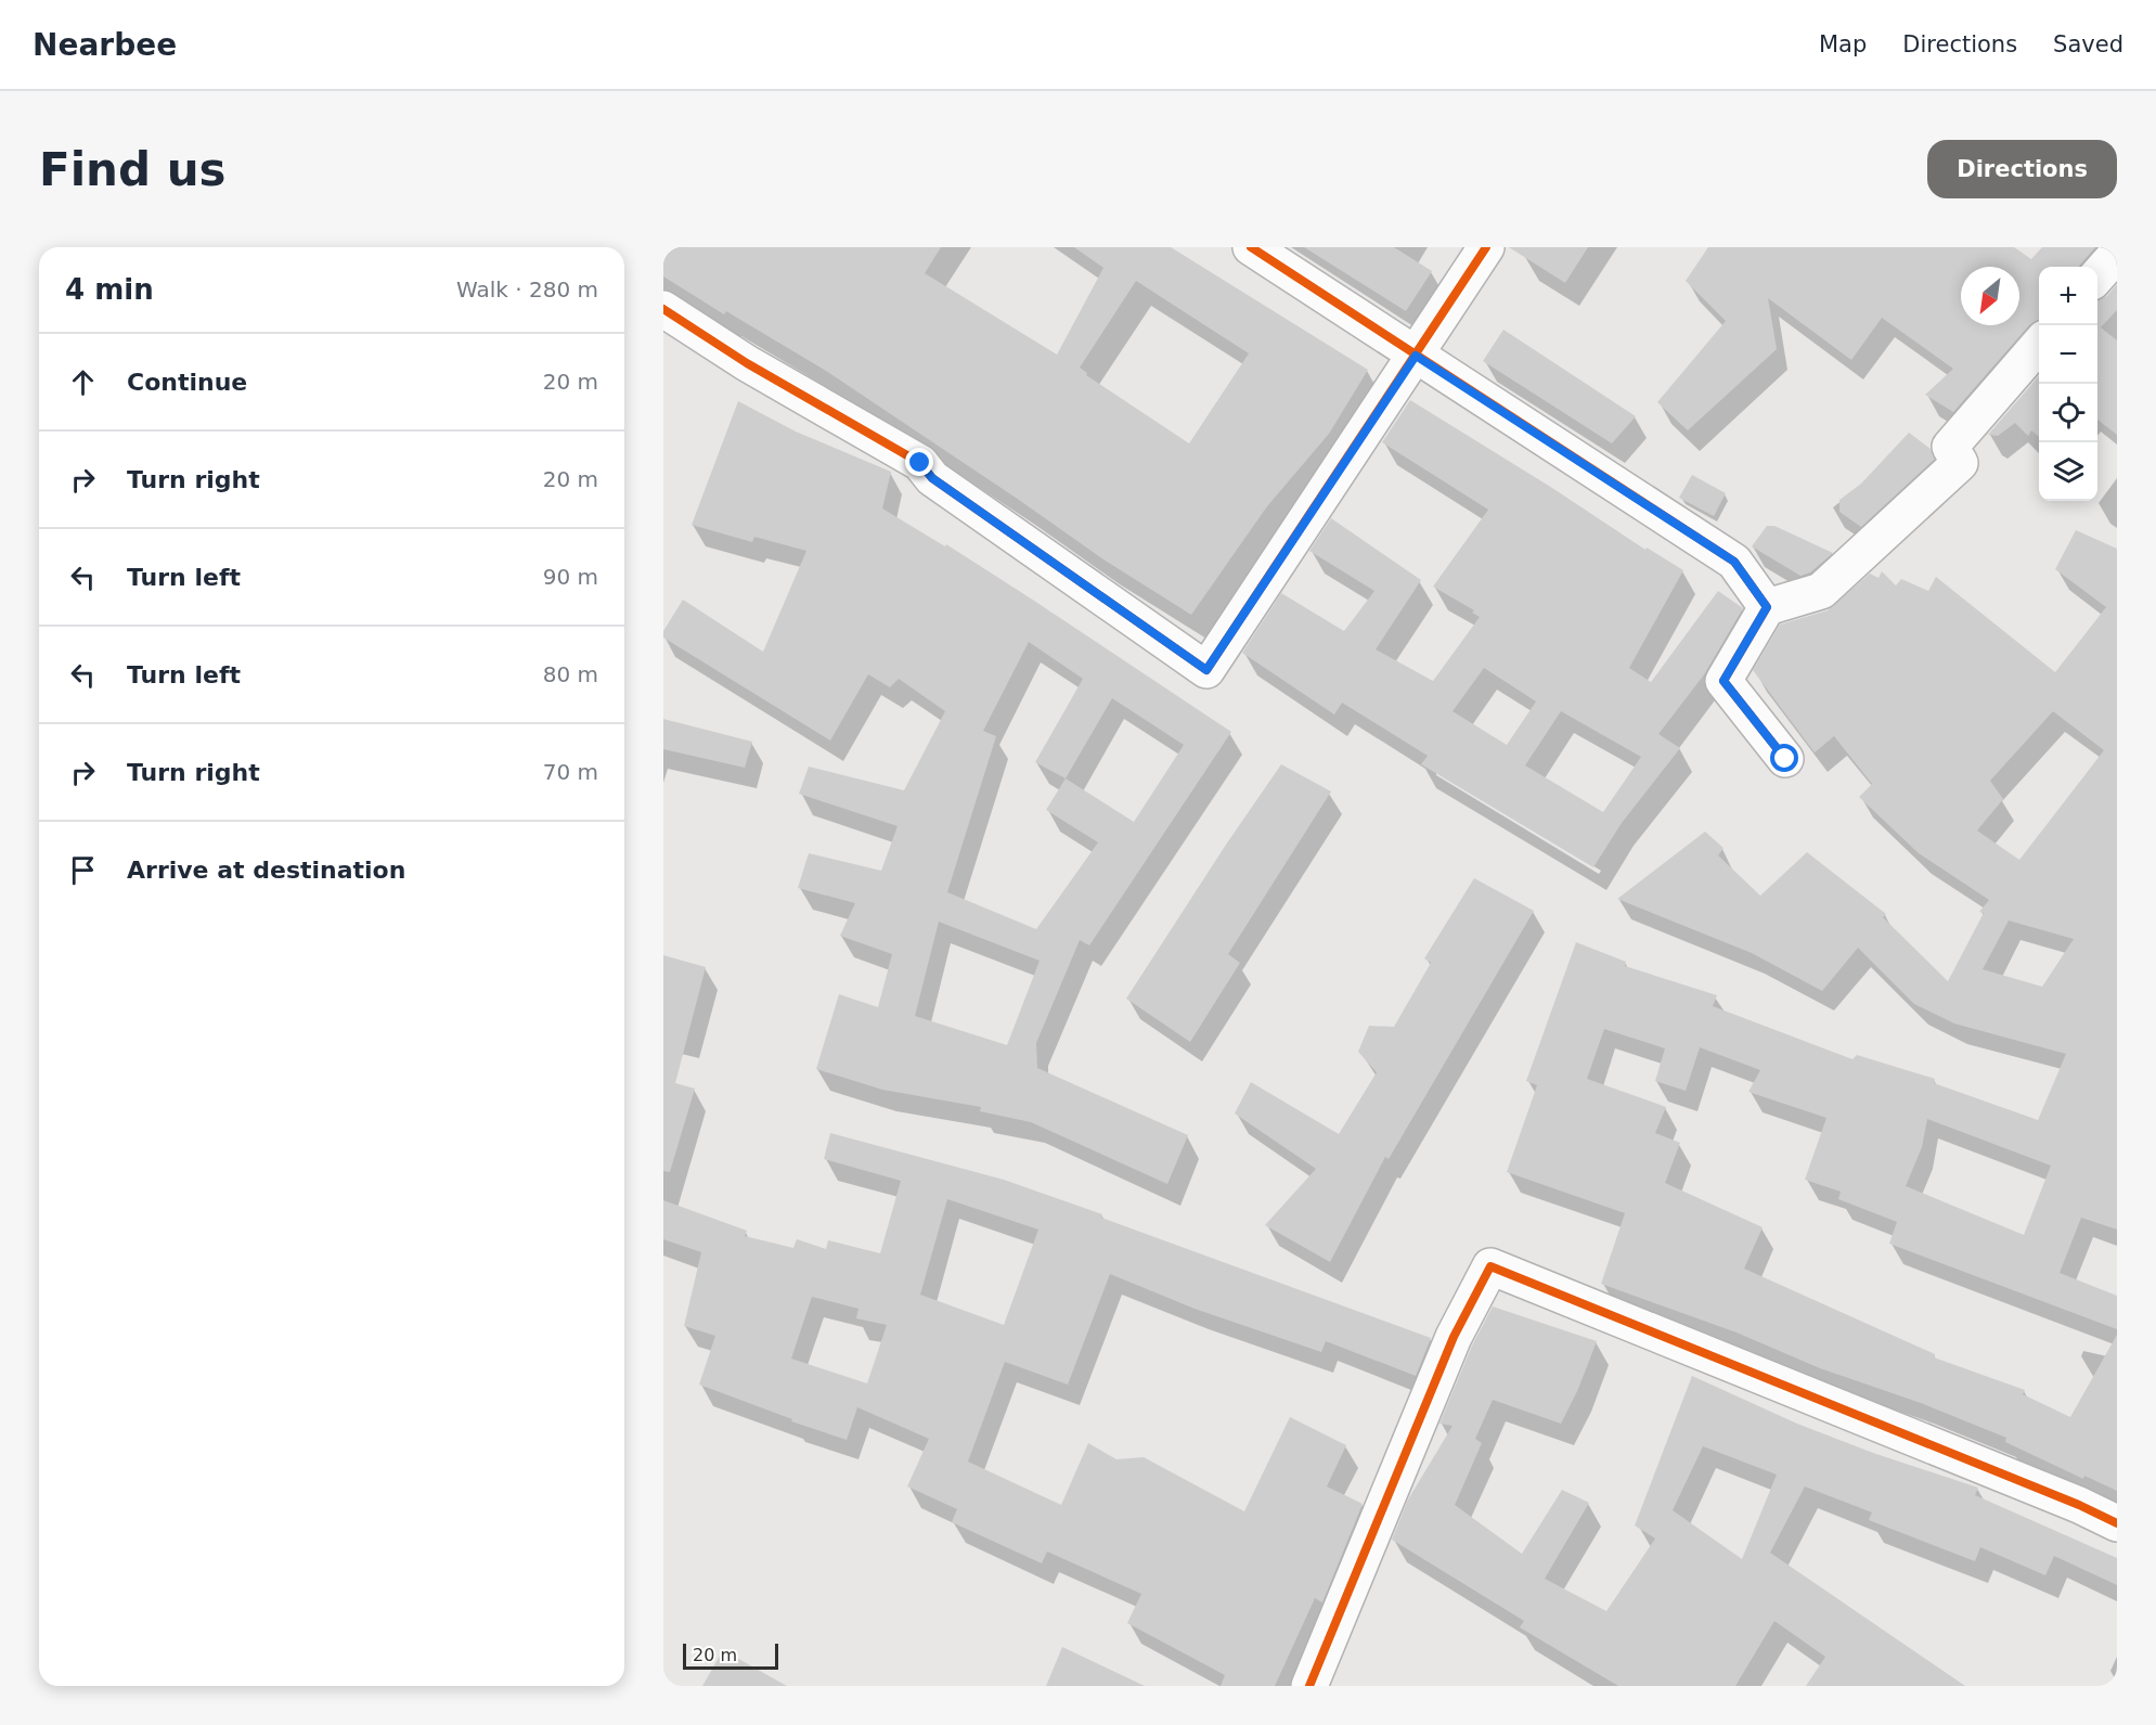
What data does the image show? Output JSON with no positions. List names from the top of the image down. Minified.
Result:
{"scale_bar":"20 m","north":"bottom left","page":{"header":"Nearbee","nav":["Map","Directions","Saved"],"buttons":"Directions","title":"Find us","heading":["4 min","Walk · 280 m"],"map_buttons":["+","−"],"list":[["Continue","20 m"],["Turn right","20 m"],["Turn left","90 m"],["Turn left","80 m"],["Turn right","70 m"],"Arrive at destination"],"scale":"20 m"}}
